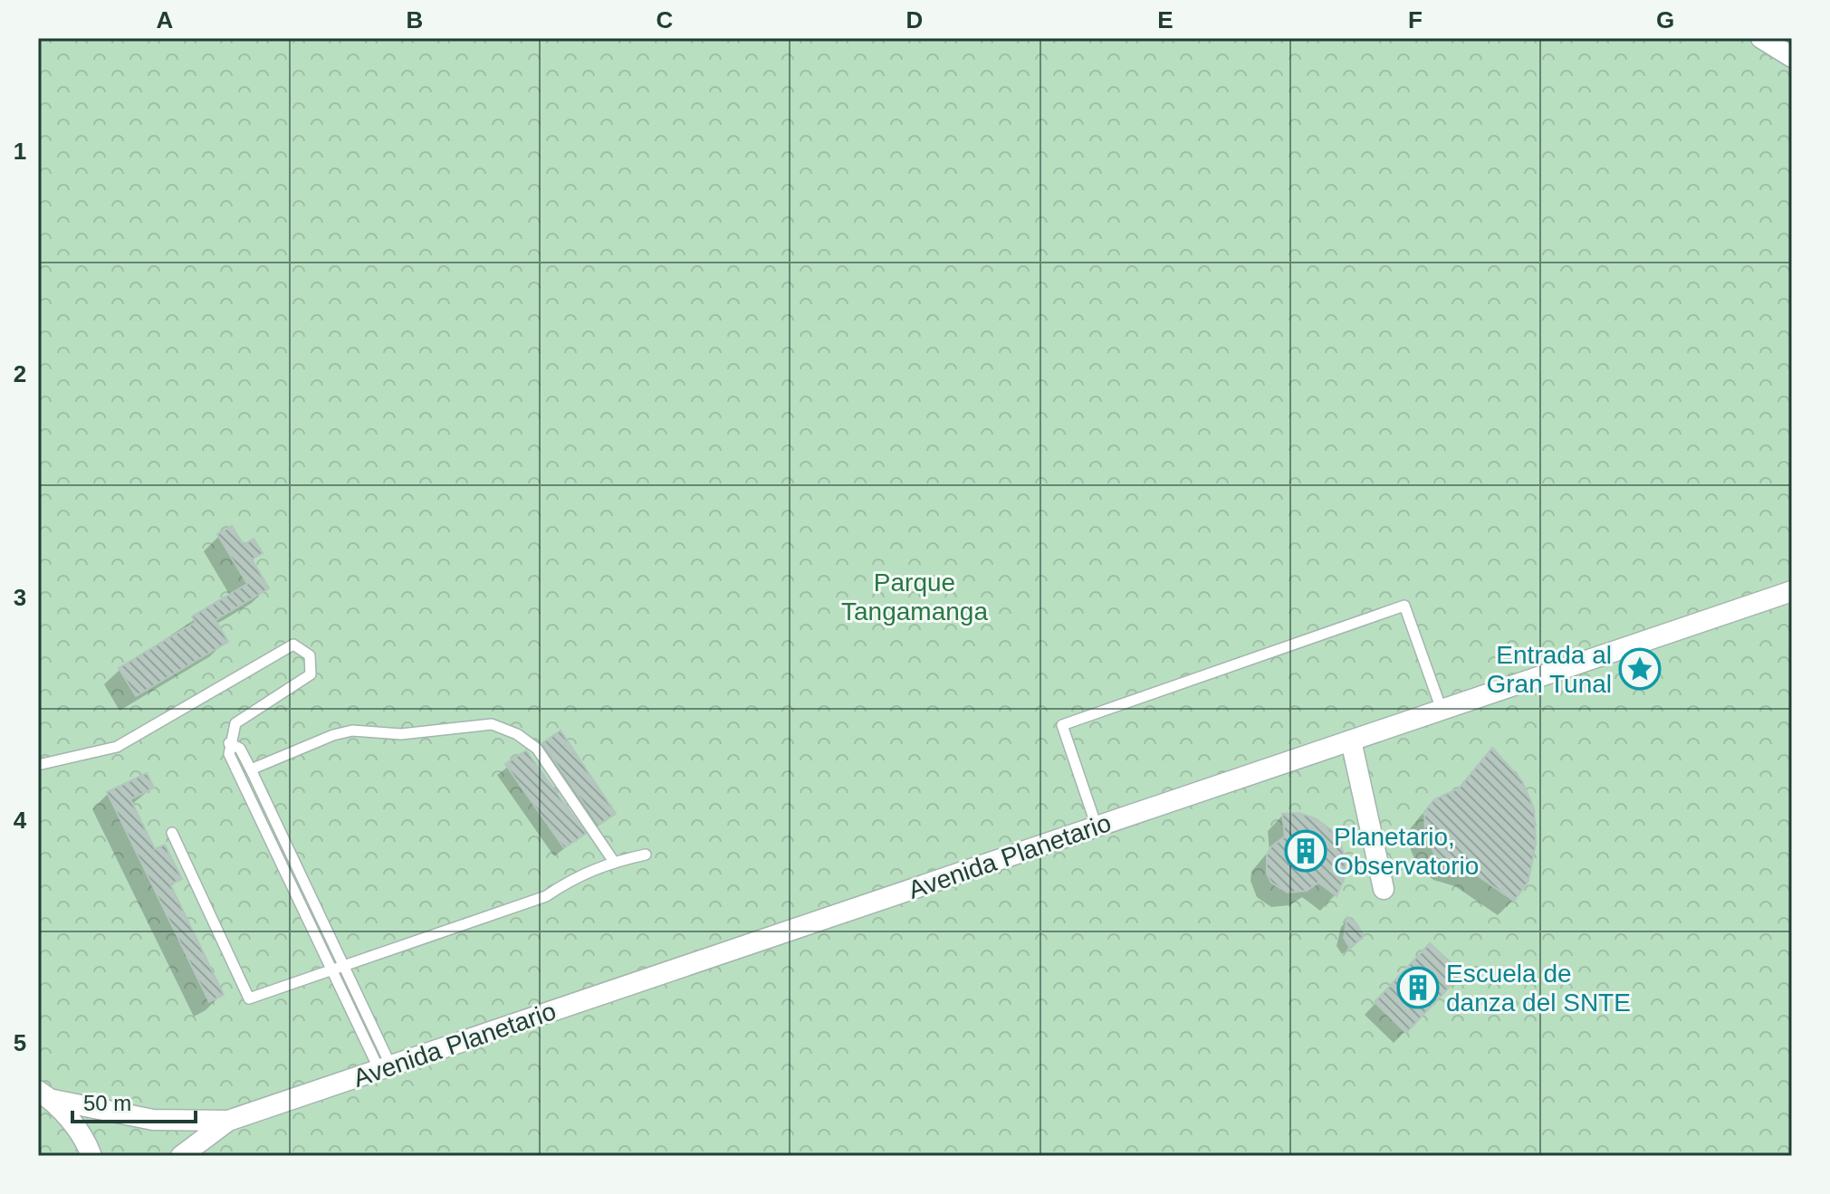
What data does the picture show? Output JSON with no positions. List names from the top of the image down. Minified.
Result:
{"streets":{"street":["Avenida Planetario"]},"parks":["Parque Tangamanga"],"places":{"place":["Entrada al Gran Tunal"],"building":["Planetario, Observatorio","Escuela de danza del SNTE"]},"scale_bar":"50 m","grid":{"columns":["A","B","C","D","E","F","G"],"rows":["1","2","3","4","5"]}}
